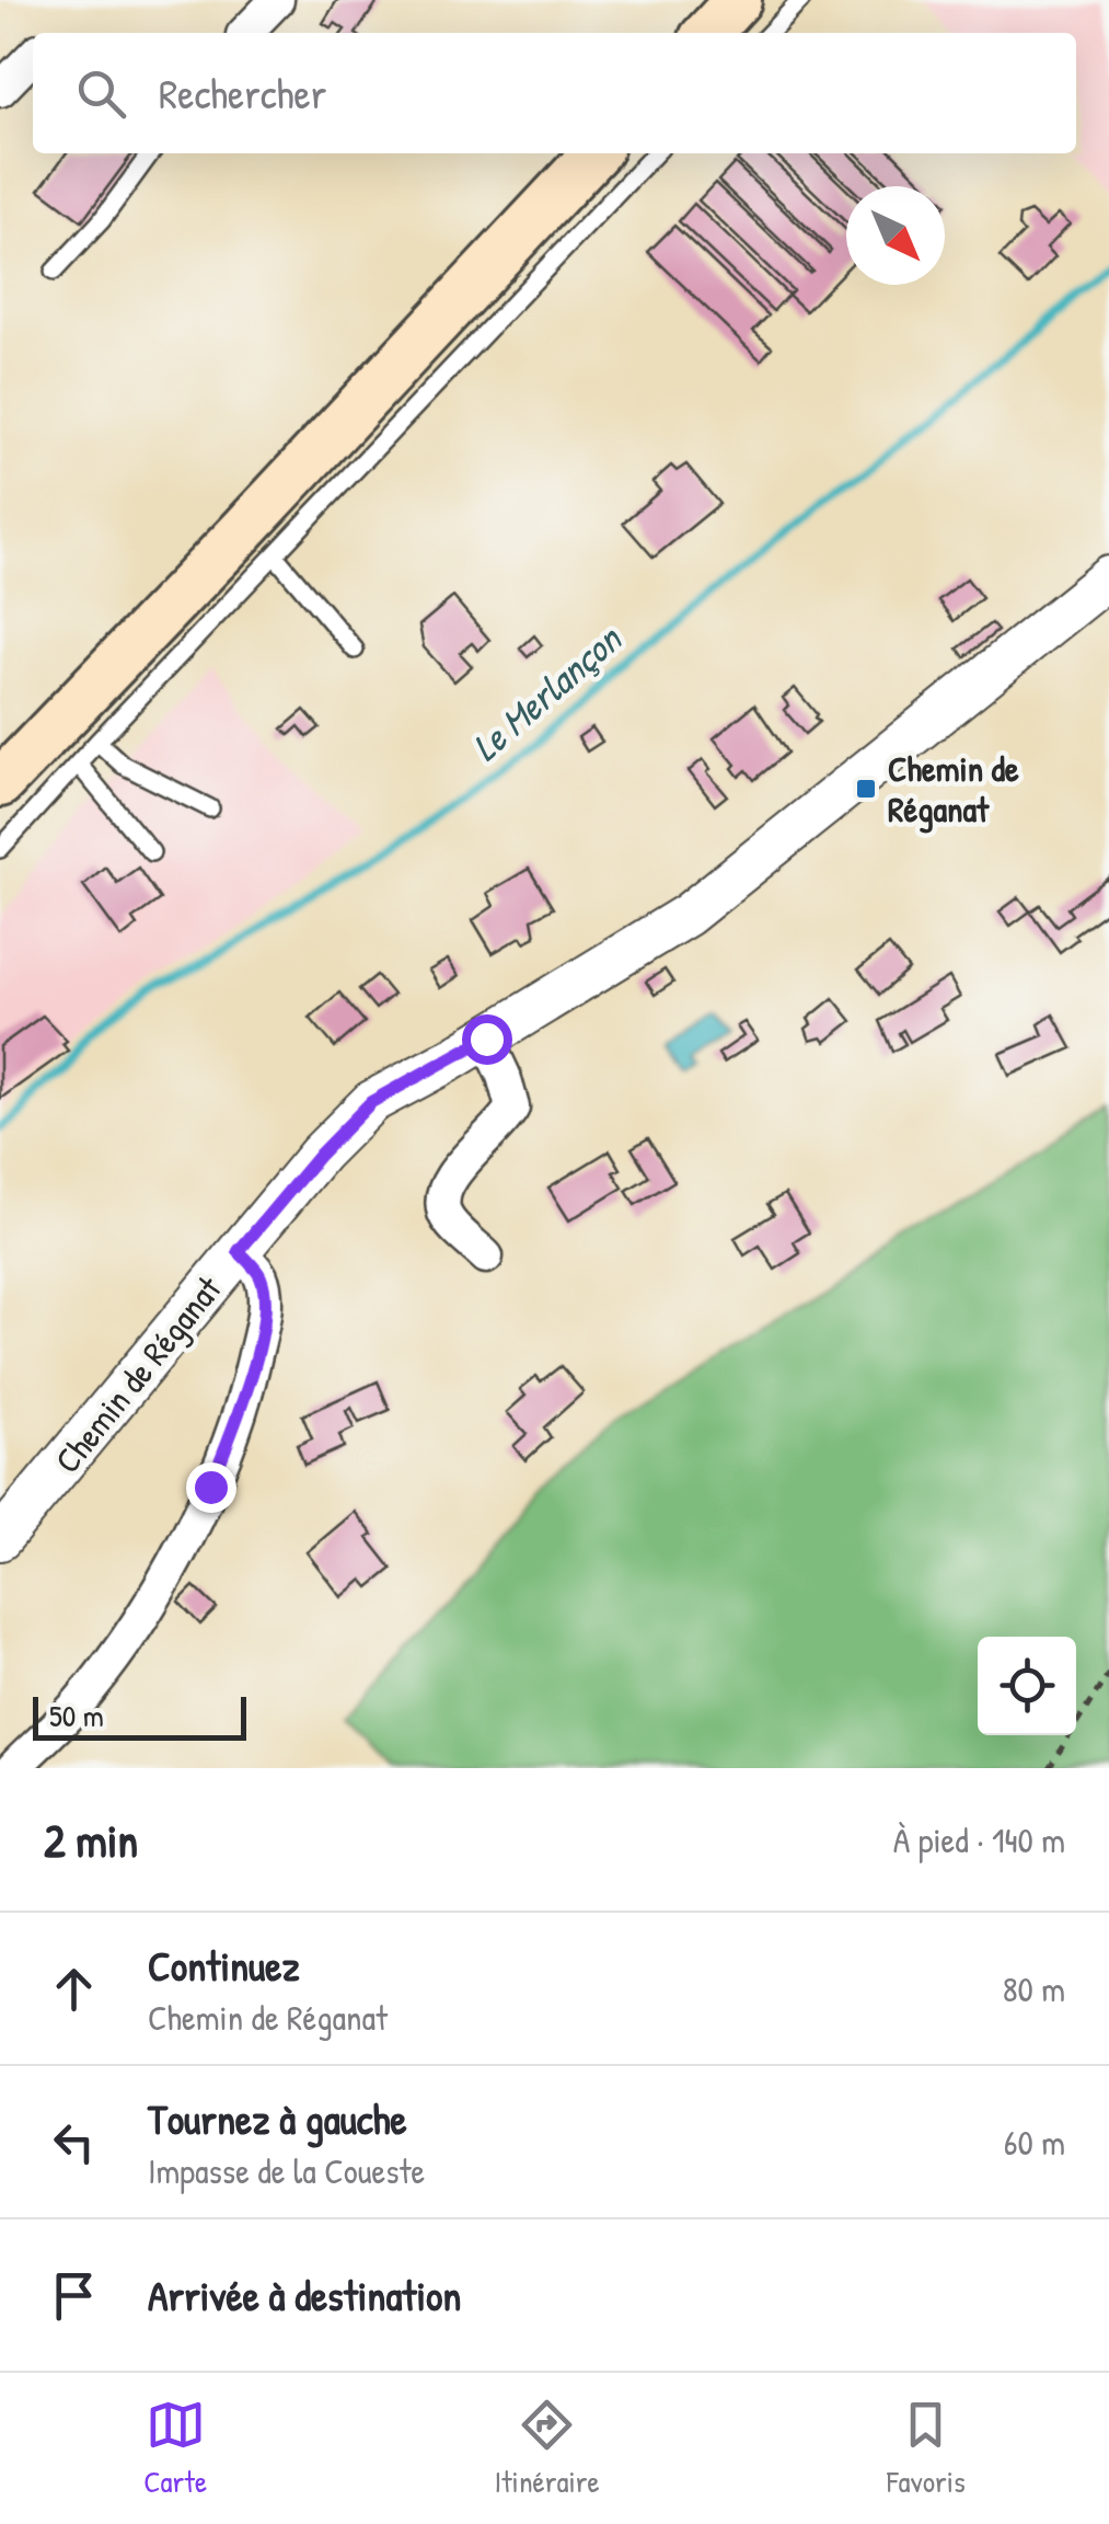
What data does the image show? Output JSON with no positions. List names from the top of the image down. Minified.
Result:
{"streets":{"street":["Chemin de Réganat"]},"water":["Le Merlançon"],"places":{"transit":["Chemin de Réganat"]},"scale_bar":"50 m","north":"bottom right","page":{"search":"Rechercher","scale":"50 m","heading":["2 min","À pied · 140 m"],"list":[["Continuez","Chemin de Réganat","80 m"],["Tournez à gauche","Impasse de la Coueste","60 m"],"Arrivée à destination"],"nav":["Carte","Itinéraire","Favoris"]}}
